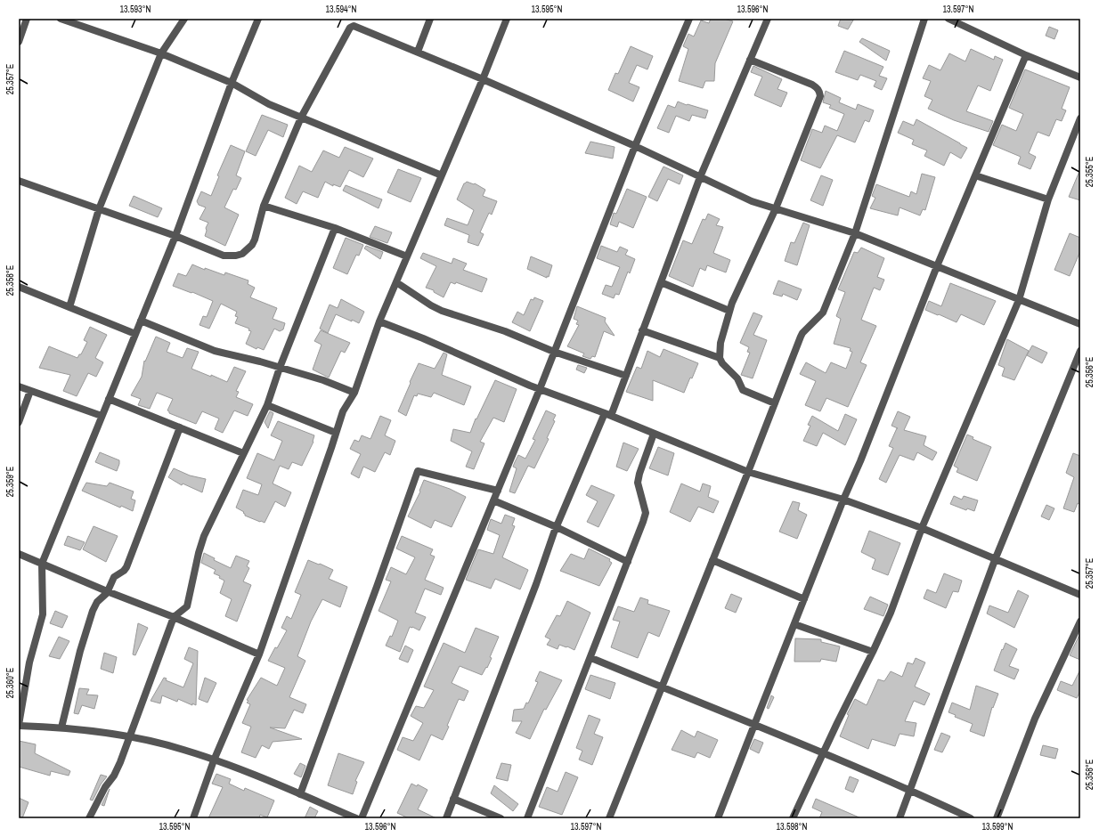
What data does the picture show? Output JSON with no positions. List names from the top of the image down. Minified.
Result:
{"coordinates":["13.593°N","13.594°N","13.595°N","13.596°N","13.597°N","25.357°E","25.355°E","25.358°E","25.356°E","25.359°E","25.360°E","13.598°N","13.599°N"]}
